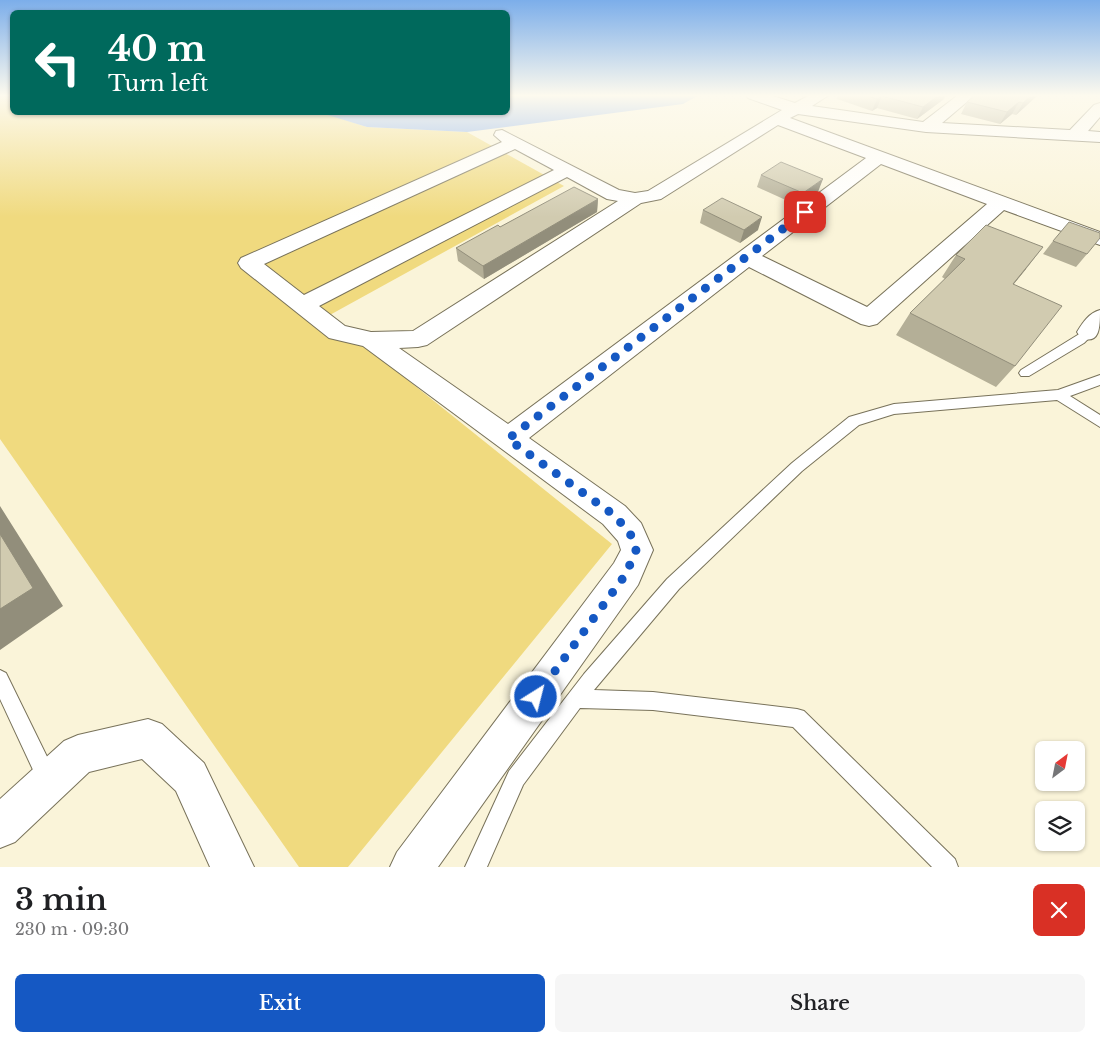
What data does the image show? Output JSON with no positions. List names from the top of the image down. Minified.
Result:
{"north":"top right","page":{"turn":["40 m","Turn left"],"heading":["3 min","230 m · 09:30"],"buttons":["Exit","Share"]}}
